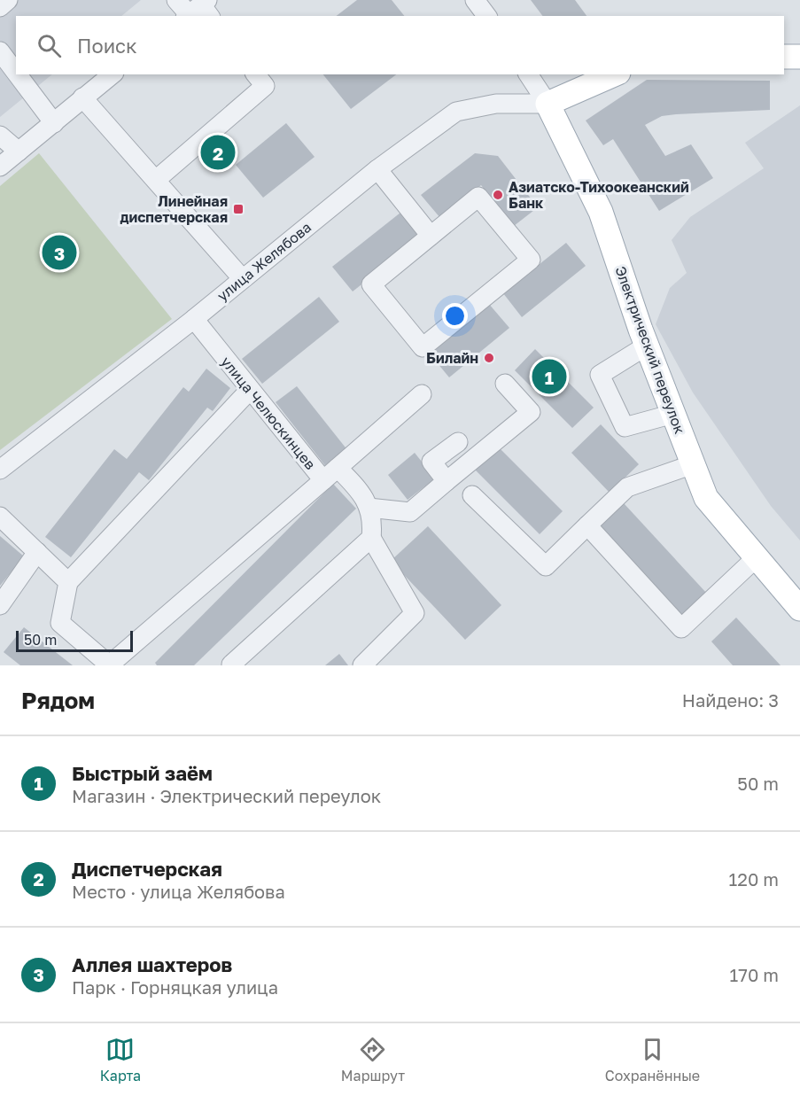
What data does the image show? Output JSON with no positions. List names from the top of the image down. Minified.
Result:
{"streets":{"main road":["Электрический переулок"],"street":["улица Желябова","улица Челюскинцев"]},"crossings":[["улица Желябова","Электрический переулок"],["улица Желябова","улица Челюскинцев"]],"places":{"other":["Азиатско-Тихоокеанский Банк","Билайн"],"transit":["Линейная диспетчерская"]},"scale_bar":"50 m","page":{"search":"Поиск","pins":["2","3","1"],"scale":"50 m","heading":["Рядом","Найдено: 3"],"list":[{"mark":"1","name":"Быстрый заём","note":"Магазин · Электрический переулок","value":"50 m"},{"mark":"2","name":"Диспетчерская","note":"Место · улица Желябова","value":"120 m"},{"mark":"3","name":"Аллея шахтеров","note":"Парк · Горняцкая улица","value":"170 m"}],"nav":["Карта","Маршрут","Сохранённые"]}}
